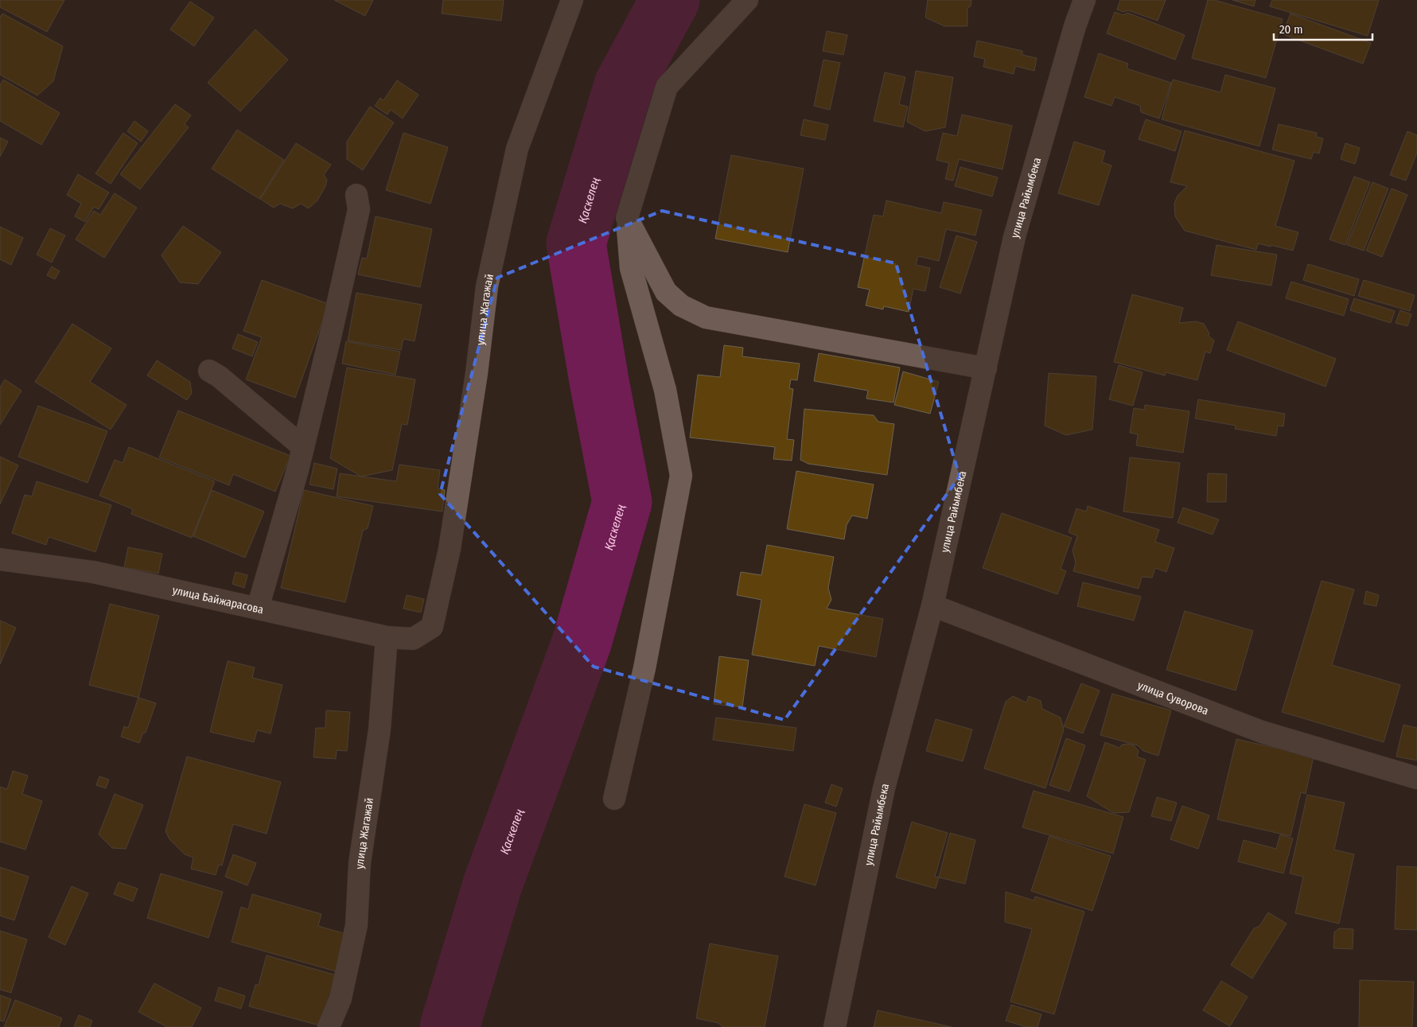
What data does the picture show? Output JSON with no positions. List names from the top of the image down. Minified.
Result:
{"streets":{"street":["улица Райымбека","улица Жагажай","улица Байжарасова","улица Суворова"]},"crossings":[["улица Райымбека","улица Суворова"],["улица Жагажай","улица Байжарасова"]],"water":["Қаскелең"],"scale_bar":"20 m"}
